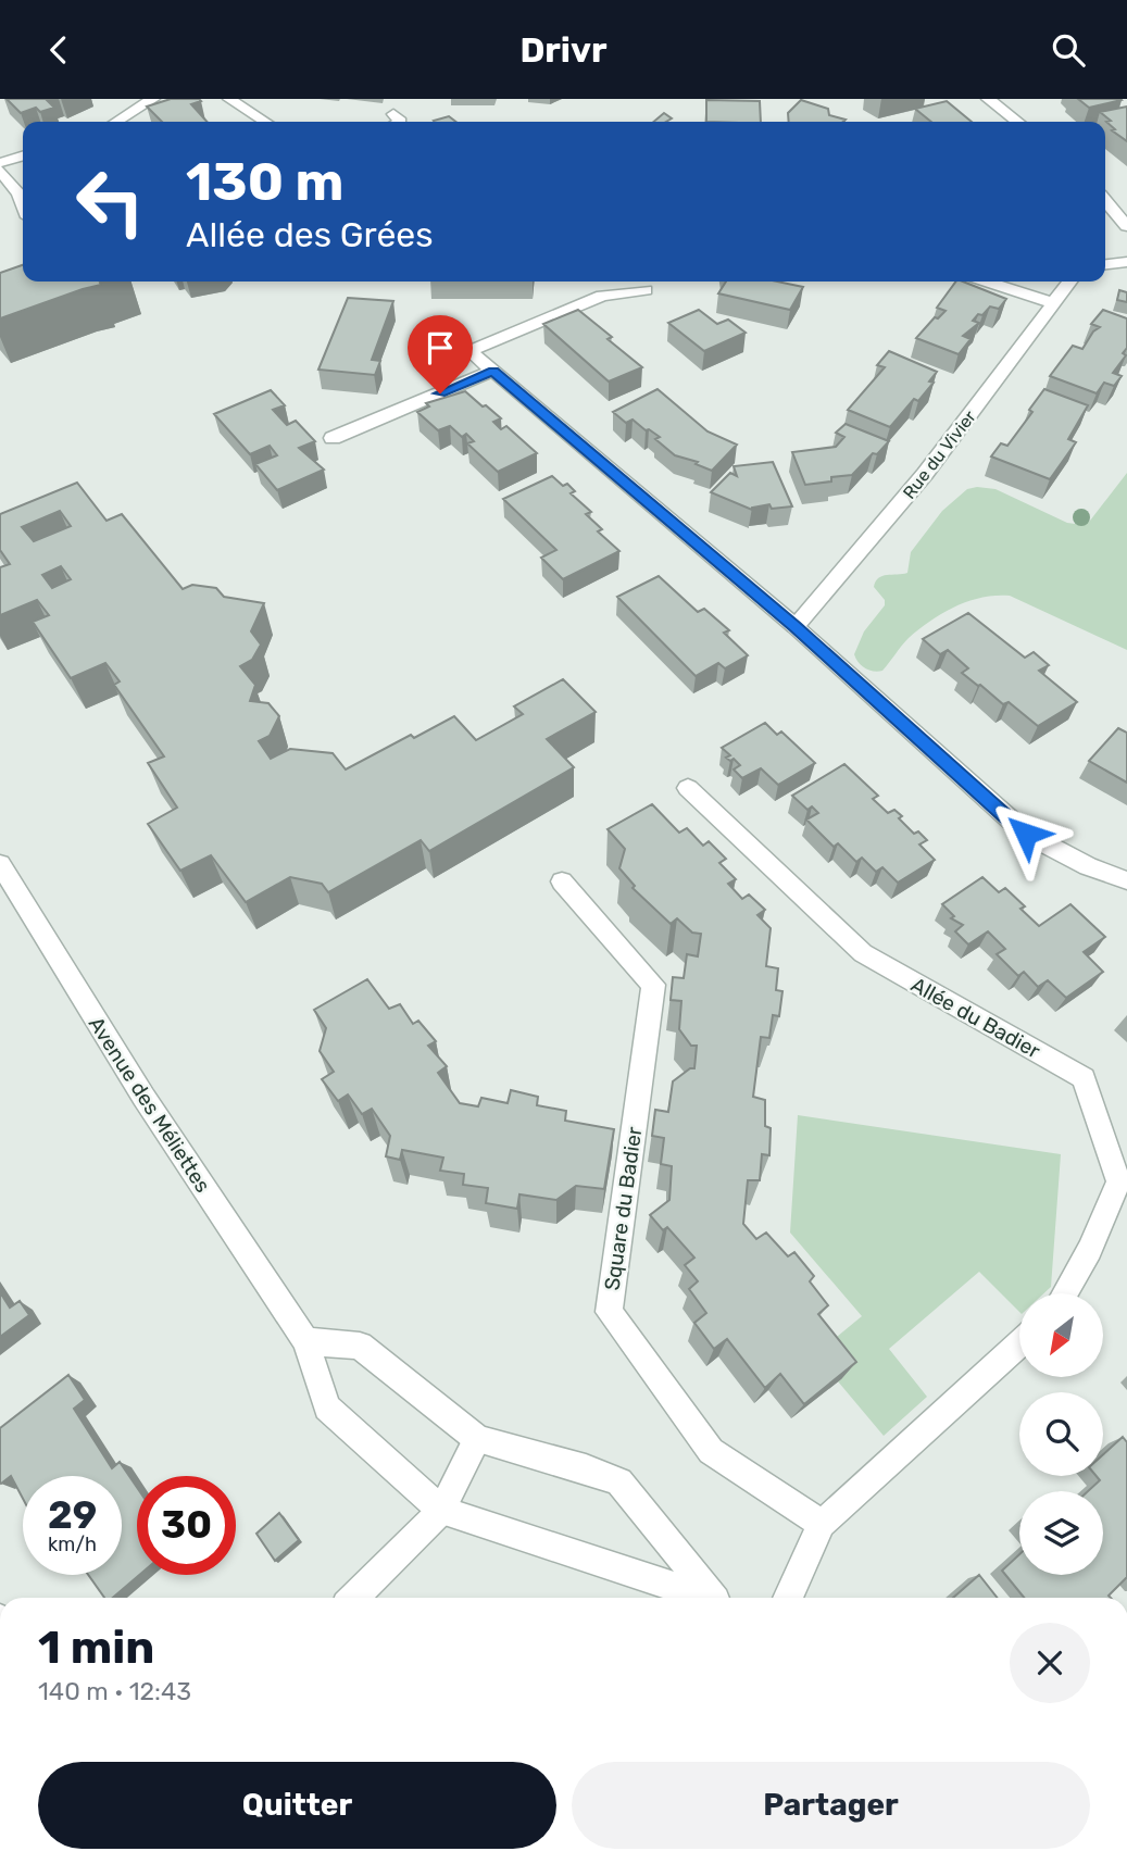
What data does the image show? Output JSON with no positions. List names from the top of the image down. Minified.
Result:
{"streets":{"street":["Rue du Vivier","Allée du Badier","Avenue des Méliettes","Square du Badier"]},"north":"bottom left","page":{"header":"Drivr","turn":["130 m","Allée des Grées"],"speed":"29 km/h","limit":"30","heading":["1 min","140 m · 12:43"],"buttons":["Quitter","Partager"]}}
